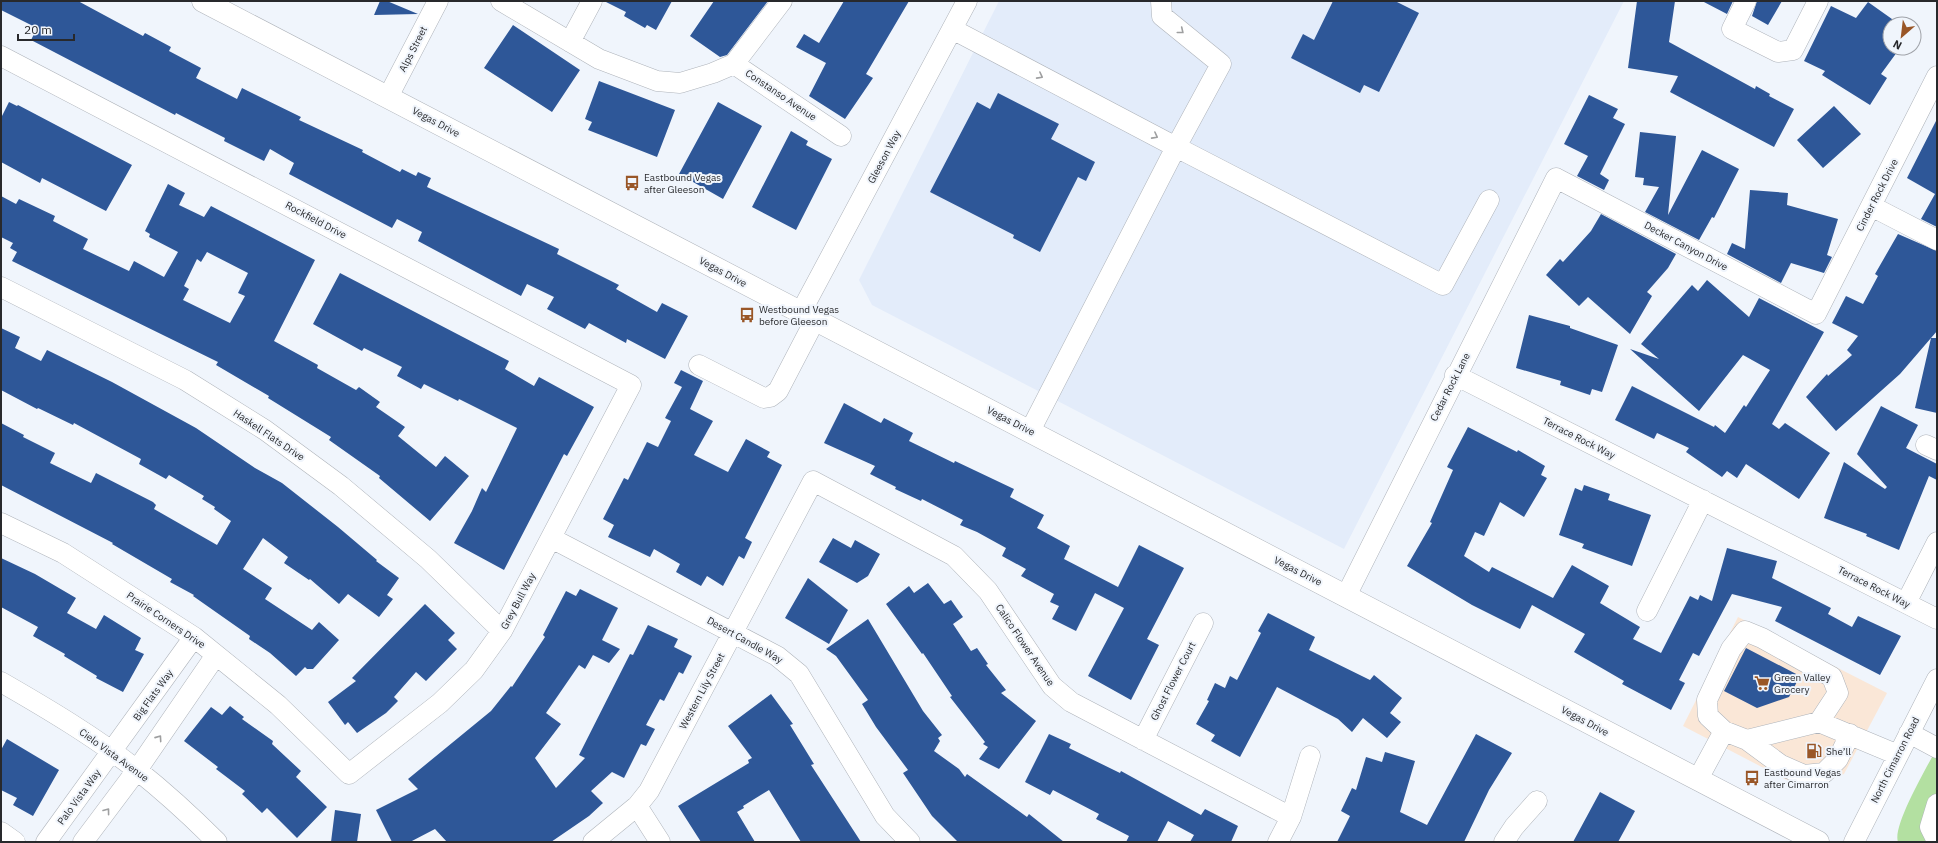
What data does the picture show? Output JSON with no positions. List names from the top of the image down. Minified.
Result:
{"streets":{"main road":["Vegas Drive"],"street":["Alps Street","Constanso Avenue","Gleeson Way","Cinder Rock Drive","Rockfield Drive","Decker Canyon Drive","Cedar Rock Lane","Haskell Flats Drive","Terrace Rock Way","Grey Bull Way","Prairie Corners Drive","Desert Candle Way","Calico Flower Avenue","Ghost Flower Court","Western Lily Street","Big Flats Way","Cielo Vista Avenue","North Cimarron Road","Palo Vista Way"]},"crossings":[["Alps Street","Vegas Drive"],["Vegas Drive","Gleeson Way"],["Vegas Drive","Cedar Rock Lane"],["Cinder Rock Drive","Decker Canyon Drive"],["Rockfield Drive","Grey Bull Way"],["Decker Canyon Drive","Cedar Rock Lane"],["Cedar Rock Lane","Terrace Rock Way"],["Haskell Flats Drive","Grey Bull Way"],["Grey Bull Way","Prairie Corners Drive"],["Grey Bull Way","Desert Candle Way"],["Prairie Corners Drive","Big Flats Way"],["Desert Candle Way","Western Lily Street"],["Calico Flower Avenue","Ghost Flower Court"],["Calico Flower Avenue","Western Lily Street"],["Big Flats Way","Cielo Vista Avenue"],["Big Flats Way","Palo Vista Way"],["Cielo Vista Avenue","Palo Vista Way"]],"places":{"bus stop":["Eastbound Vegas after Gleeson","Westbound Vegas before Gleeson","Eastbound Vegas after Cimarron"],"supermarket":["Green Valley Grocery"],"fuel station":["She’ll"]},"scale_bar":"20 m","north":"bottom left"}
